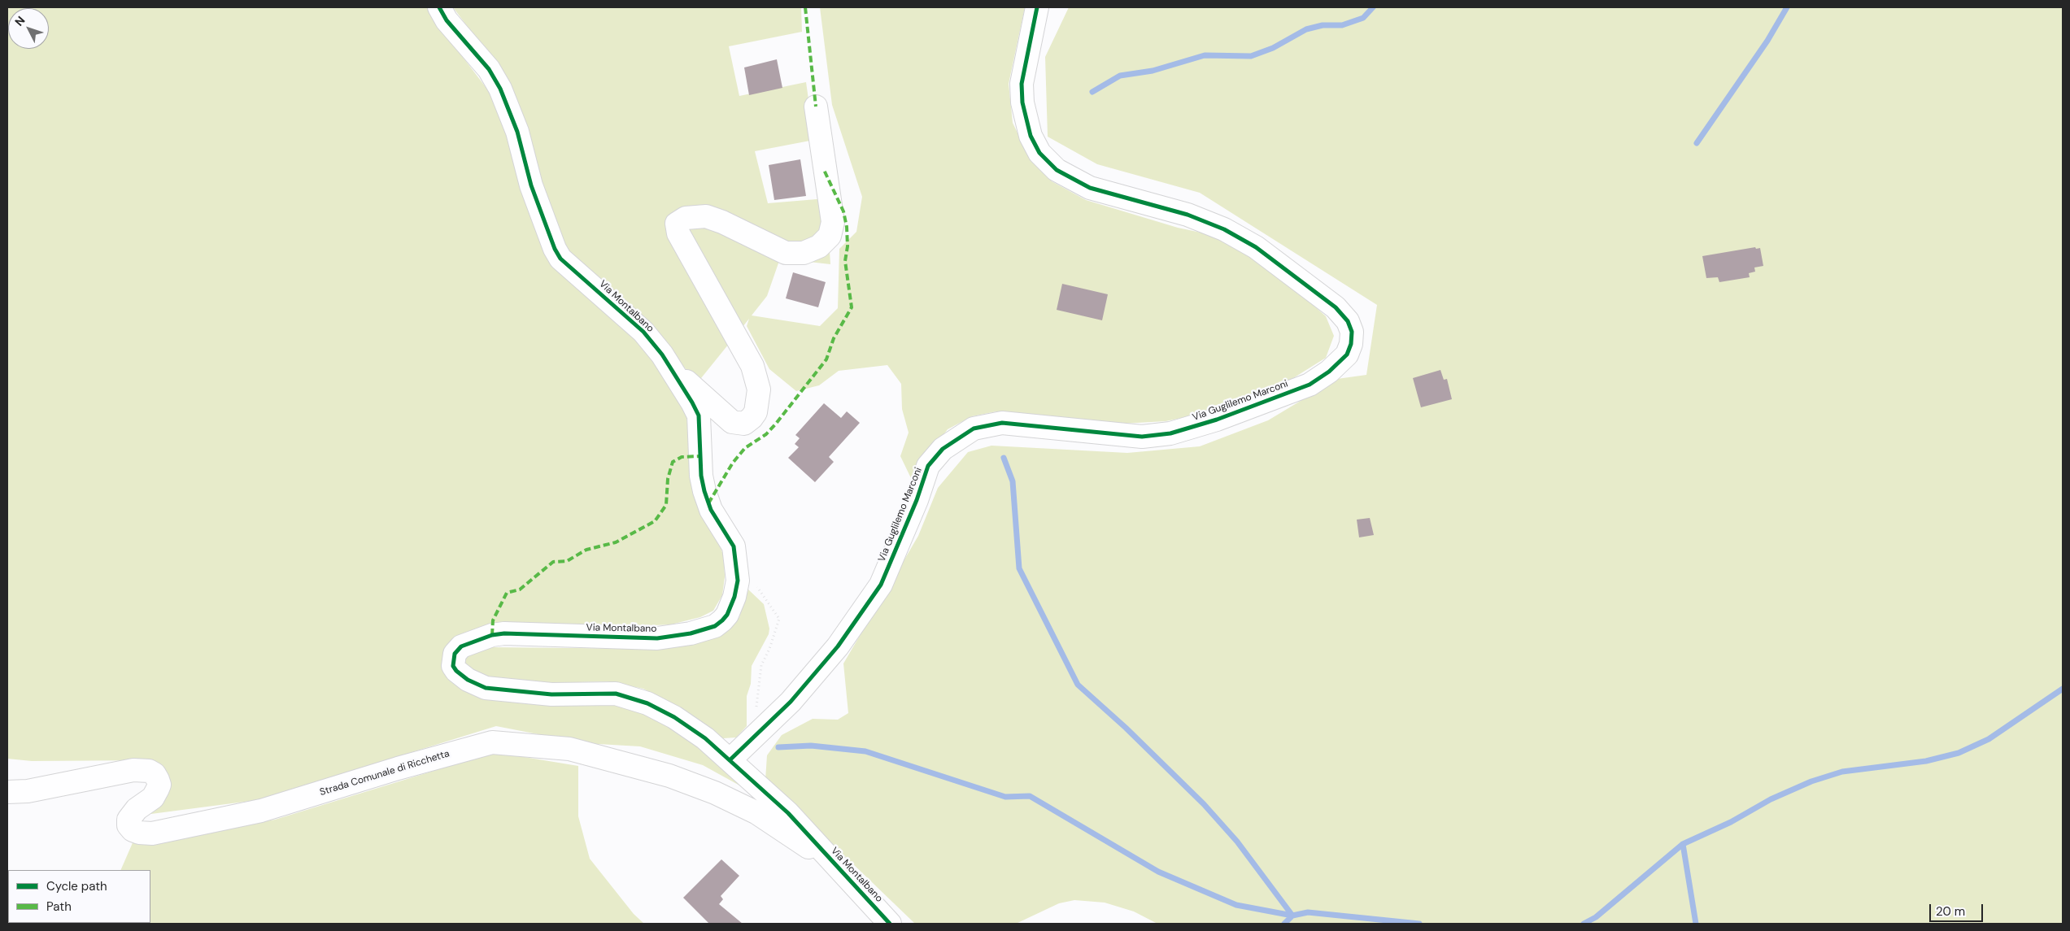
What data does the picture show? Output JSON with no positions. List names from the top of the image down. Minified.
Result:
{"streets":{"street":["Via Montalbano","Via Guglilemo Marconi","Strada Comunale di Ricchetta"]},"crossings":[["Via Montalbano","Via Guglilemo Marconi"],["Via Montalbano","Strada Comunale di Ricchetta"]],"legend":["Cycle path","Path"],"scale_bar":"20 m","north":"top left"}
